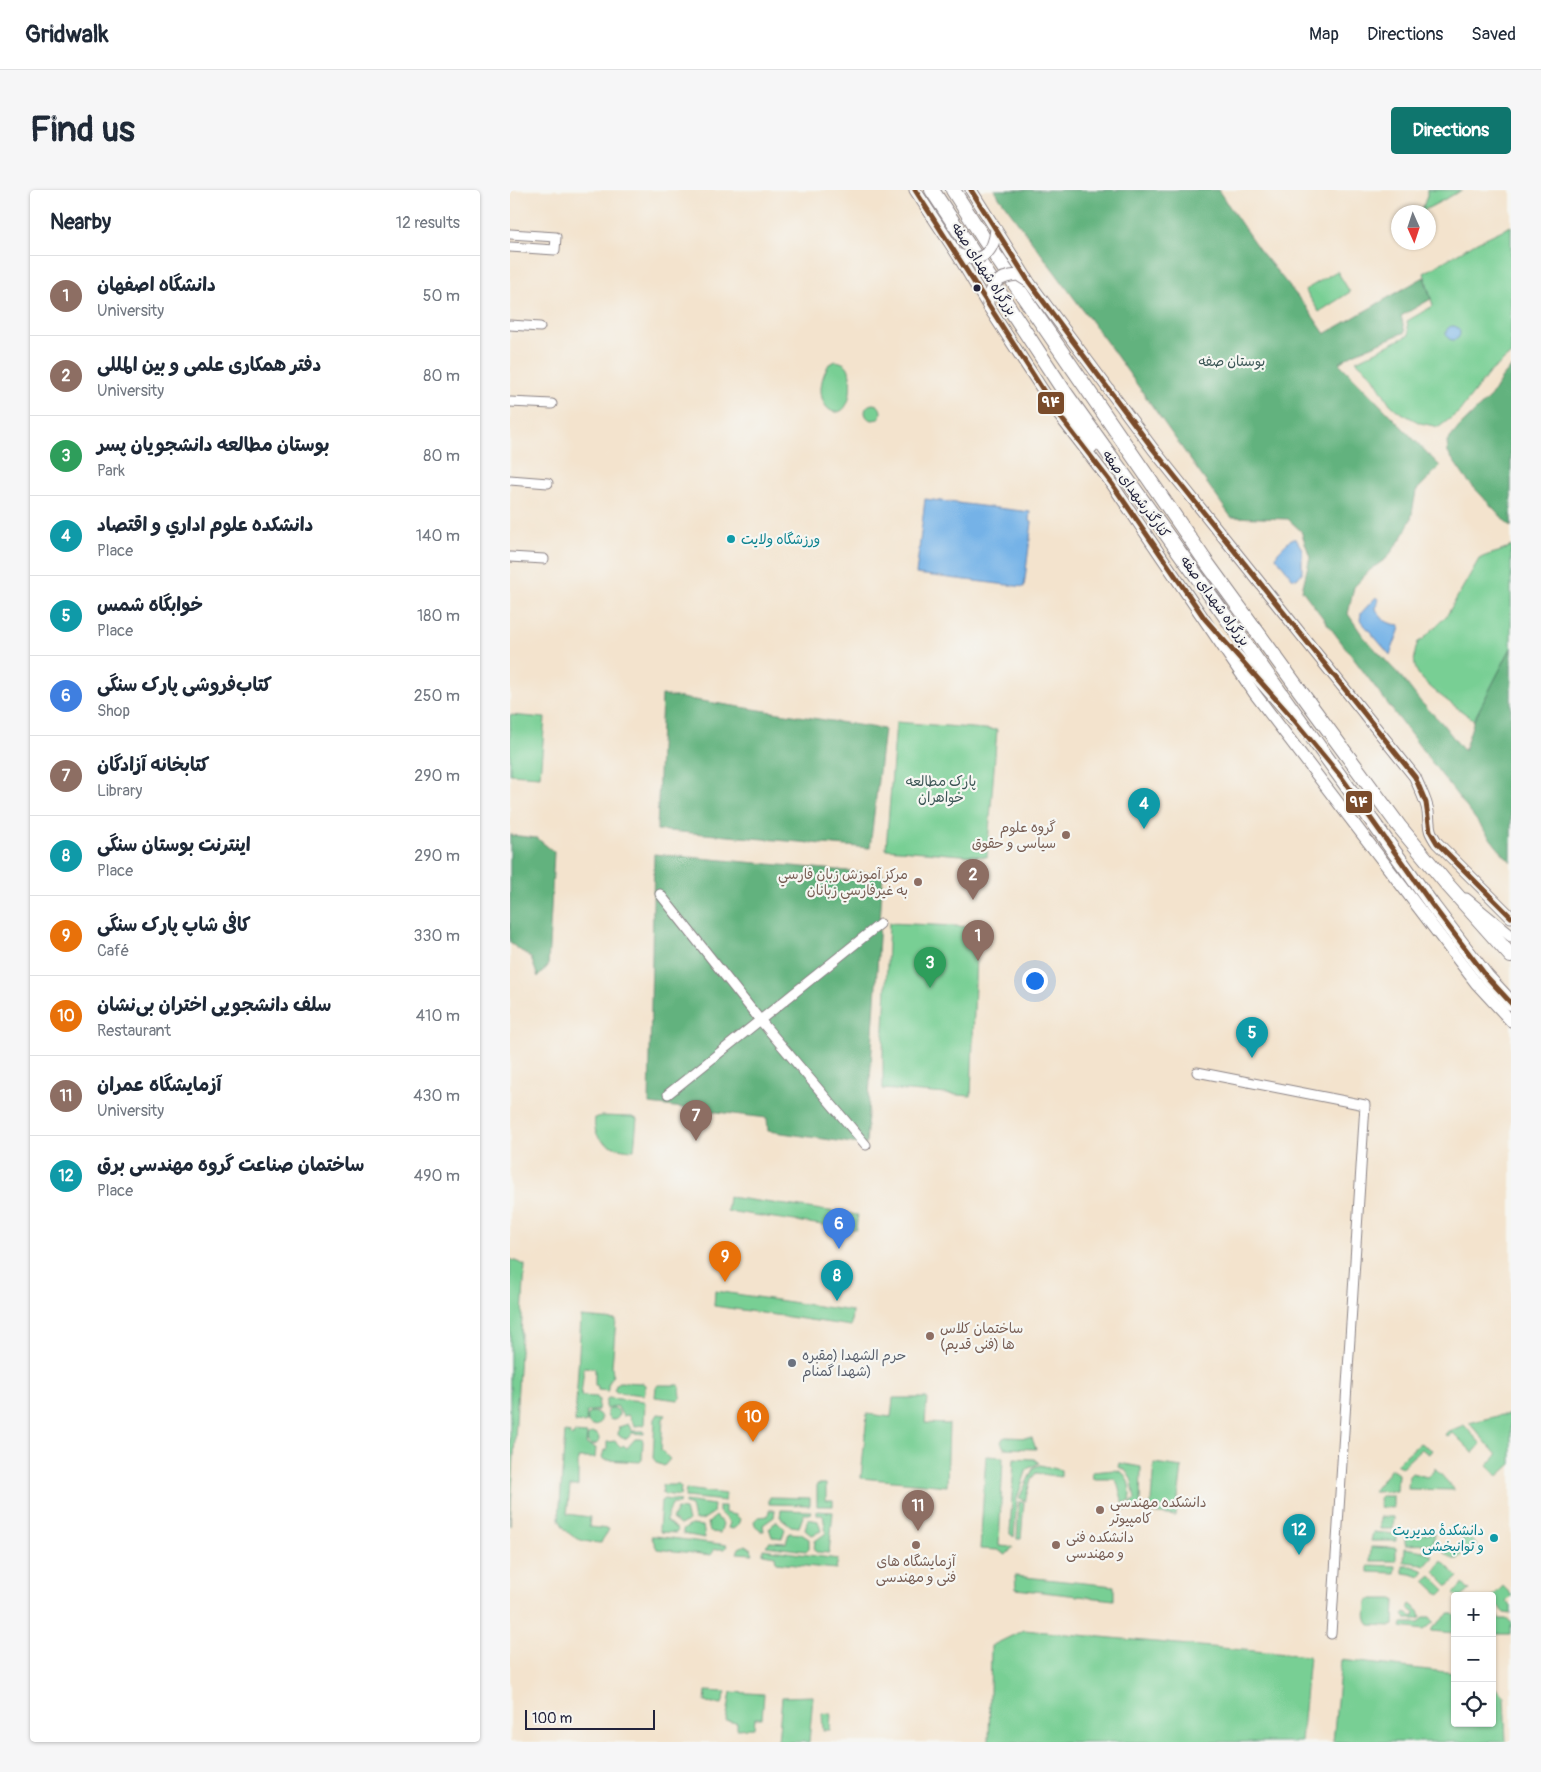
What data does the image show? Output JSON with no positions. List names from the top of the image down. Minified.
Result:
{"streets":{"highway":["بزرگراه شهدای صفه"],"main road":["کنارگذرشهدای صفه"]},"parks":["بوستان صفه","پارک مطالعه خواهران"],"places":["ورزشگاه ولایت","گروه علوم سیاسی و حقوق","مرکز آموزش زبان فارسي به غيرفارسي زبانان","ساختمان کلاس ها (فنی قدیم)","حرم الشهدا (مقبره شهدا گمنام)","دانشکده مهندسی کامپیوتر","دانشکدهٔ مدیریت و توانبخشی","آزمایشگاه های فنی و مهندسی","دانشکده فنی و مهندسی"],"lines":["transit line ۹۴"],"scale_bar":"100 m","north":"bottom","page":{"header":"Gridwalk","nav":["Map","Directions","Saved"],"buttons":"Directions","title":"Find us","heading":["Nearby","12 results"],"list":[{"mark":"1","name":"دانشگاه اصفهان","note":"University","value":"50 m"},{"mark":"2","name":"دفتر همکاری علمی و بین المللی","note":"University","value":"80 m"},{"mark":"3","name":"بوستان مطالعه دانشجویان پسر","note":"Park","value":"80 m"},{"mark":"4","name":"دانشکده علوم اداري و اقتصاد","note":"Place","value":"140 m"},{"mark":"5","name":"خوابگاه شمس","note":"Place","value":"180 m"},{"mark":"6","name":"کتاب‌فروشی پارک سنگی","note":"Shop","value":"250 m"},{"mark":"7","name":"کتابخانه آزادگان","note":"Library","value":"290 m"},{"mark":"8","name":"اینترنت بوستان سنگی","note":"Place","value":"290 m"},{"mark":"9","name":"کافی شاپ پارک سنگی","note":"Café","value":"330 m"},{"mark":"10","name":"سلف دانشجویی اختران بی‌نشان","note":"Restaurant","value":"410 m"},{"mark":"11","name":"آزمایشگاه عمران","note":"University","value":"430 m"},{"mark":"12","name":"ساختمان صناعت گروه مهندسی برق","note":"Place","value":"490 m"}],"pins":["4","2","1","3","5","7","6","9","8","10","11","12"],"map_buttons":["+","−"],"scale":"100 m"}}
